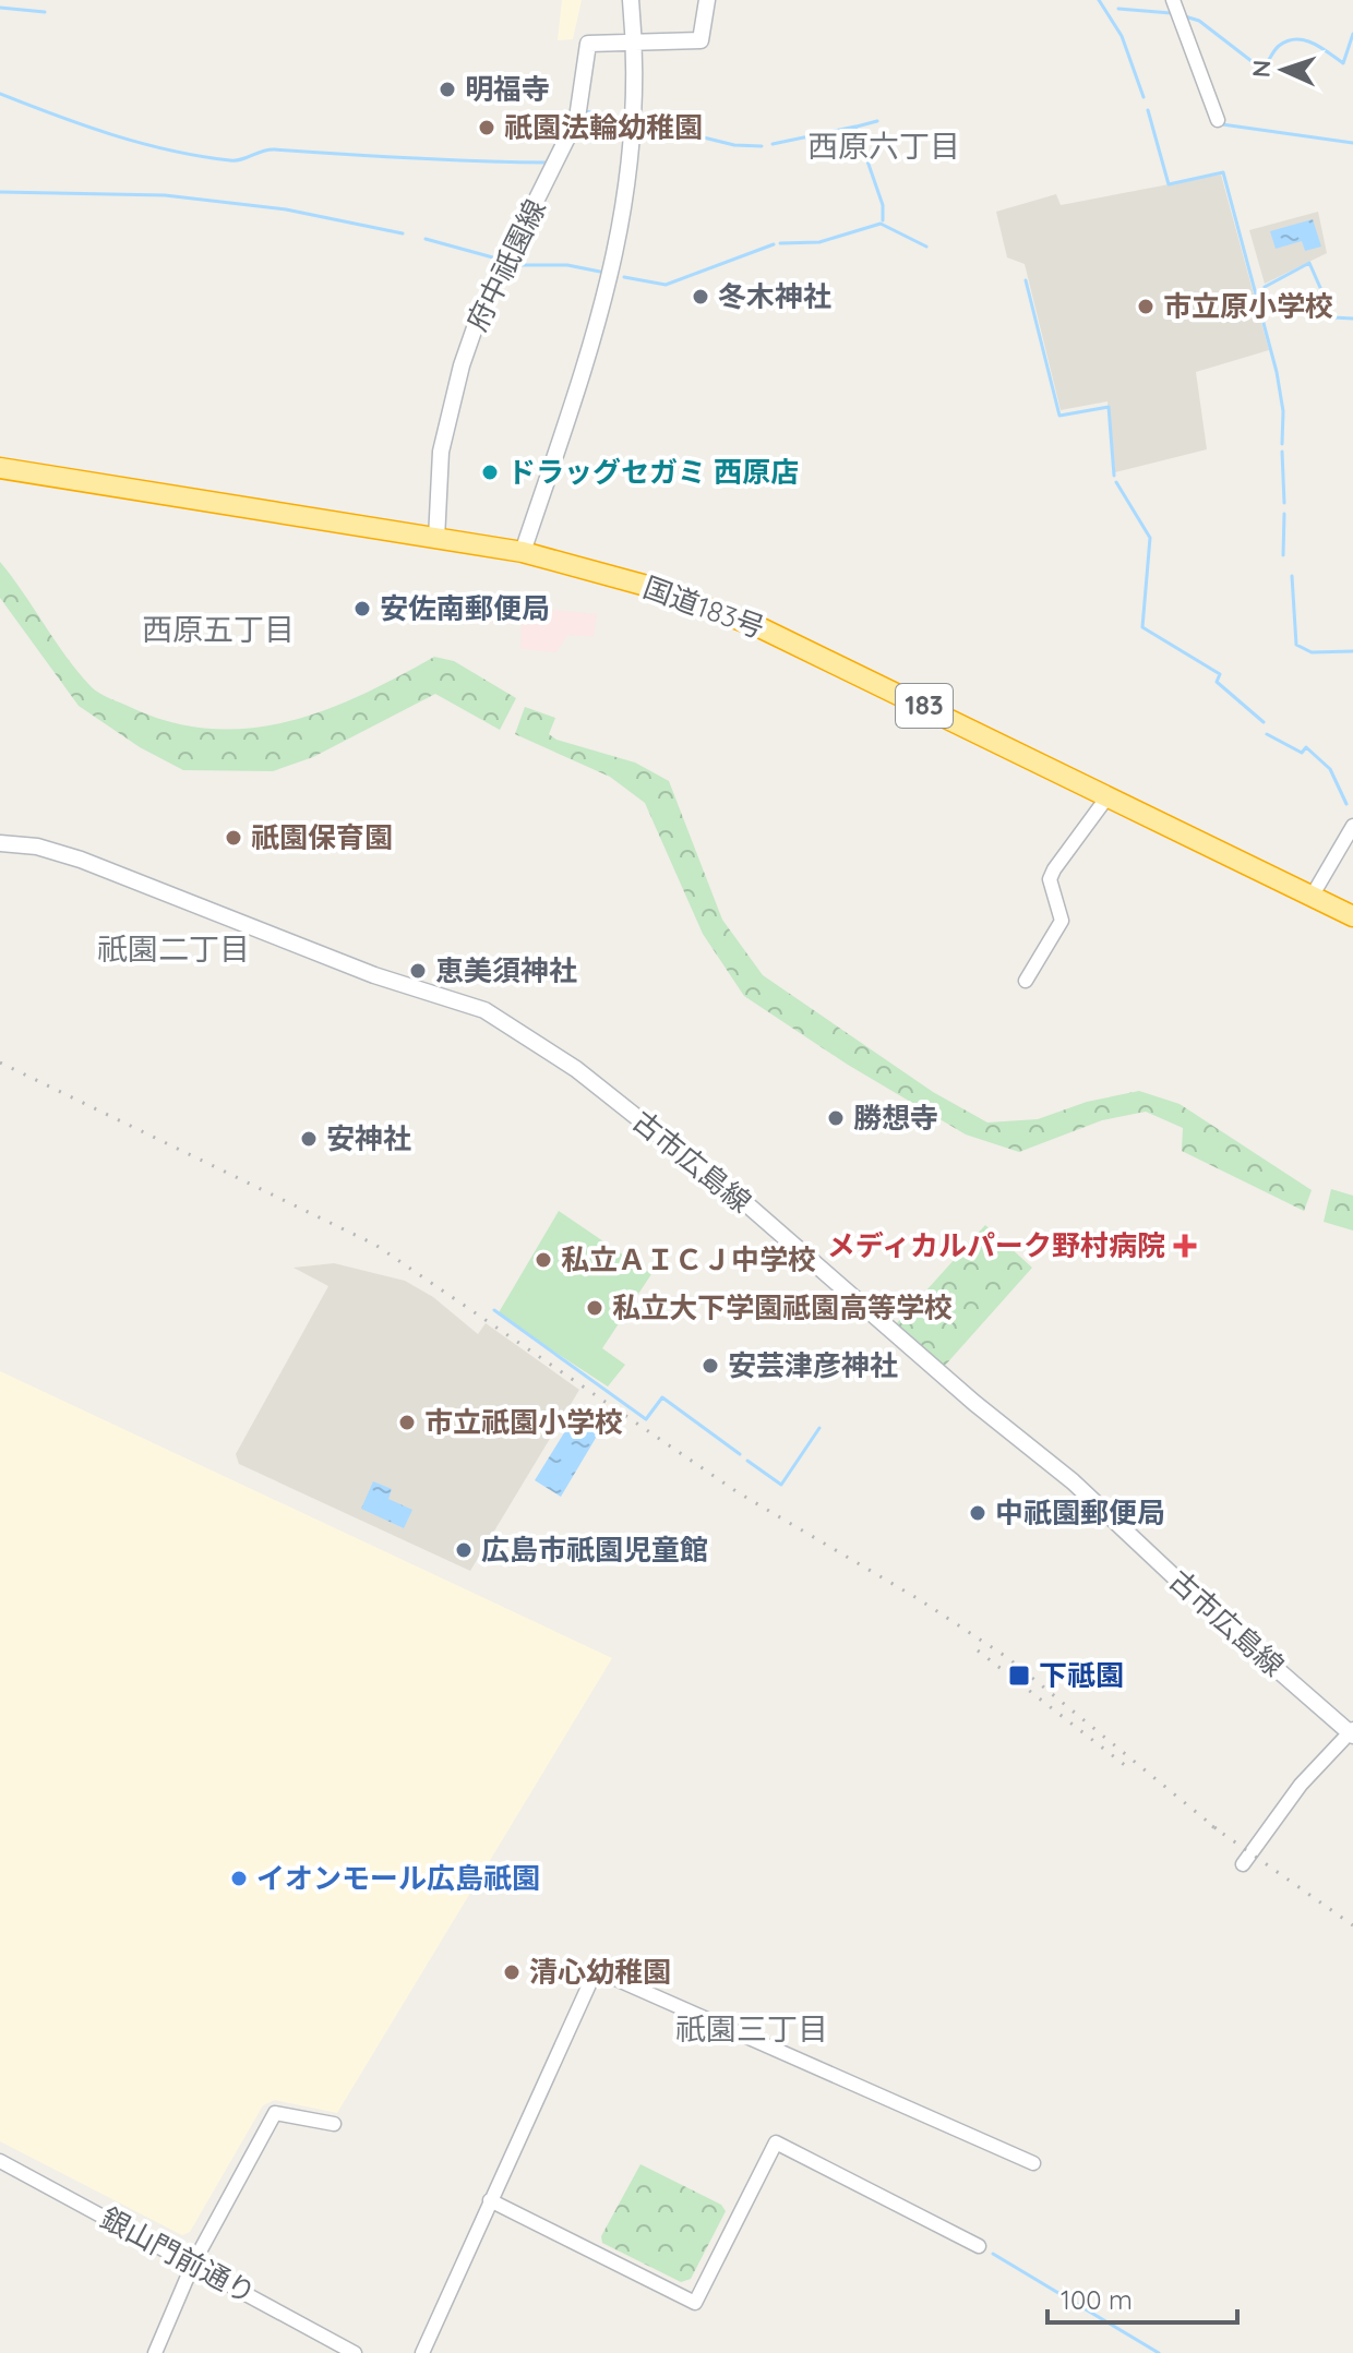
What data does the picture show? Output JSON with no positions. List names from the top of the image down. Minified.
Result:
{"streets":{"highway":["国道183号","183"],"main road":["府中祇園線","古市広島線"],"street":["銀山門前通り"]},"crossings":[["府中祇園線","国道183号"]],"districts":["西原六丁目","西原五丁目","祇園二丁目","祇園三丁目"],"places":{"other":["明福寺","祇園法輪幼稚園","冬木神社","市立原小学校","ドラッグセガミ 西原店","安佐南郵便局","祇園保育園","恵美須神社","勝想寺","安神社","私立ＡＩＣＪ中学校","私立大下学園祗園高等学校","安芸津彦神社","市立祇園小学校","中祇園郵便局","広島市祇園児童館","イオンモール広島祇園","清心幼稚園"],"health":["メディカルパーク野村病院"],"transit":["下祗園"]},"scale_bar":"100 m","north":"left"}
